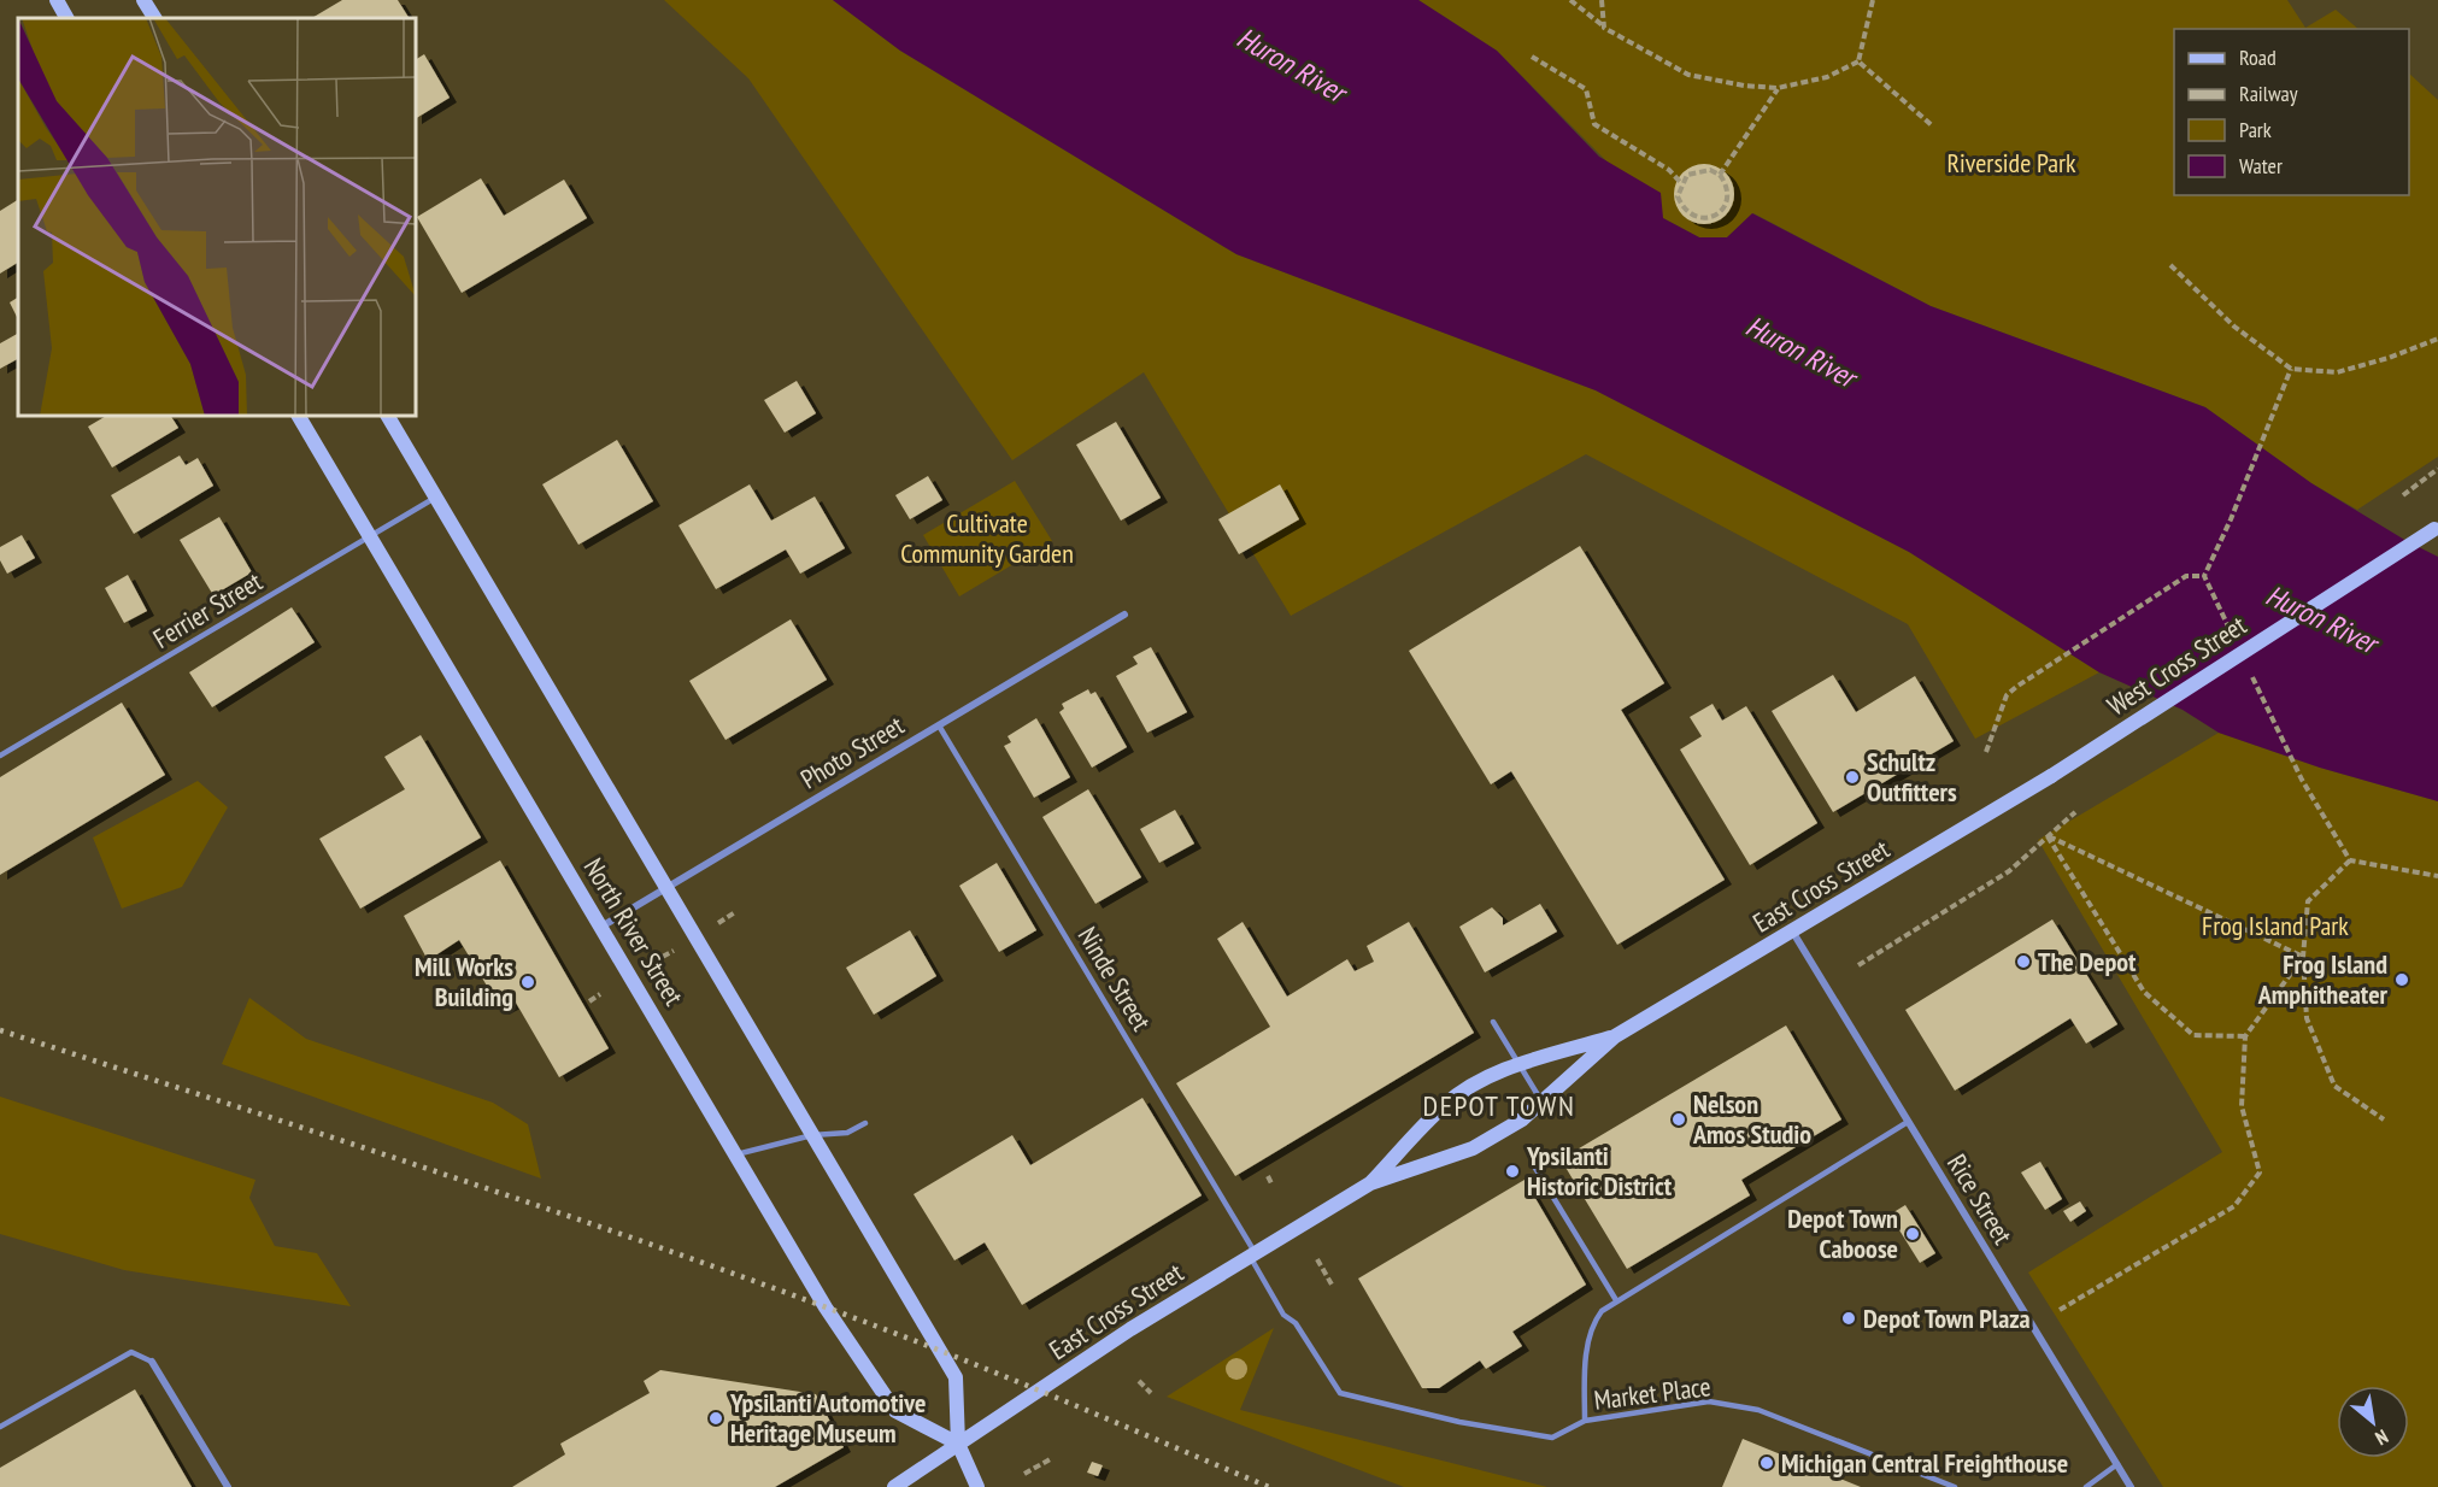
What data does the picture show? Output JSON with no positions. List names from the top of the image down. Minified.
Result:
{"streets":{"street":["West Cross Street","Photo Street","East Cross Street","North River Street","Rice Street"],"lane":["Ferrier Street","Ninde Street","Market Place"]},"crossings":[["Ferrier Street","North River Street"],["West Cross Street","East Cross Street"],["Photo Street","North River Street"],["Photo Street","Ninde Street"],["East Cross Street","North River Street"],["East Cross Street","Ninde Street"],["East Cross Street","Rice Street"],["East Cross Street","Market Place"],["Ninde Street","Market Place"]],"districts":["DEPOT TOWN"],"water":["Huron River"],"parks":["Riverside Park","Cultivate Community Garden","Frog Island Park"],"places":["Schultz Outfitters","The Depot","Frog Island Amphitheater","Mill Works Building","Nelson Amos Studio","Ypsilanti Historic District","Depot Town Caboose","Depot Town Plaza","Ypsilanti Automotive Heritage Museum","Michigan Central Freighthouse"],"legend":["Road","Railway","Park","Water"],"north":"bottom right"}
